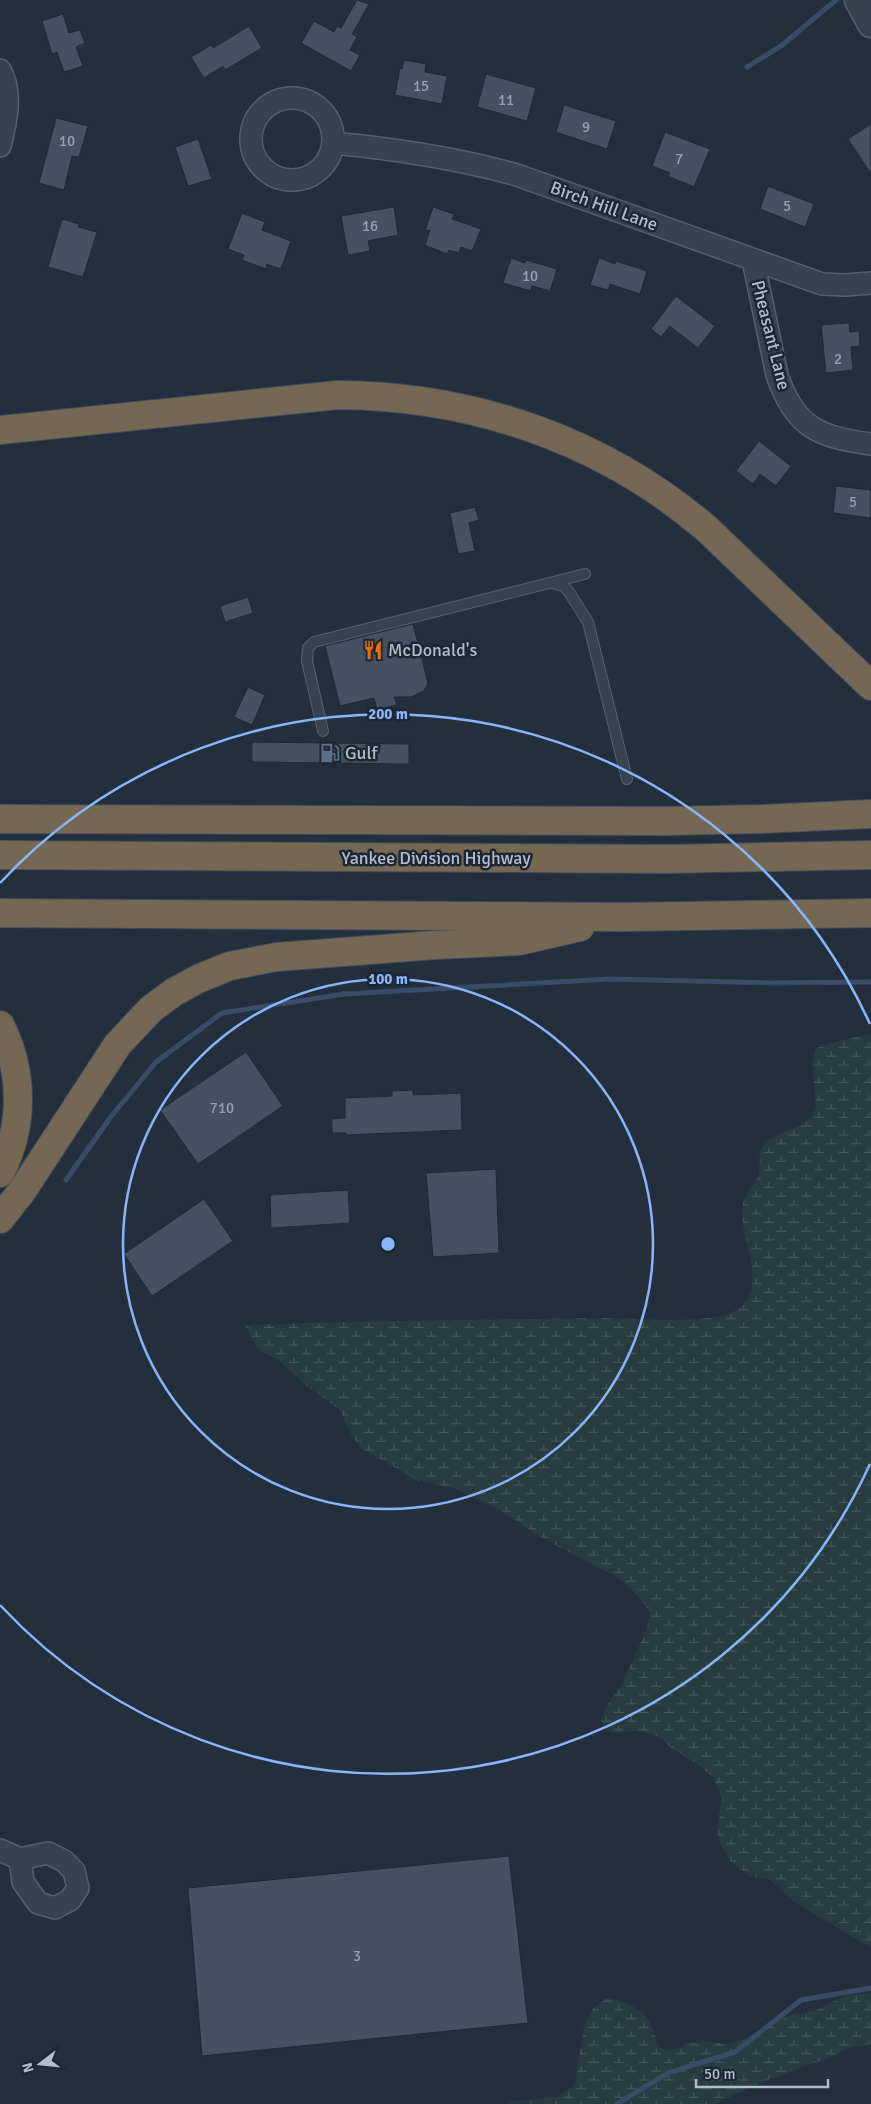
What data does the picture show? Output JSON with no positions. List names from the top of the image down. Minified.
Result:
{"streets":{"highway":["Yankee Division Highway"],"street":["Birch Hill Lane","Pheasant Lane"]},"crossings":[["Birch Hill Lane","Pheasant Lane"]],"places":{"restaurant":["McDonald's"],"fuel station":["Gulf"]},"house_numbers":["15","11","9","10","7","5","16","10","2","5","710","3"],"scale_bar":"50 m","north":"left","rings":["200 m","100 m"]}
